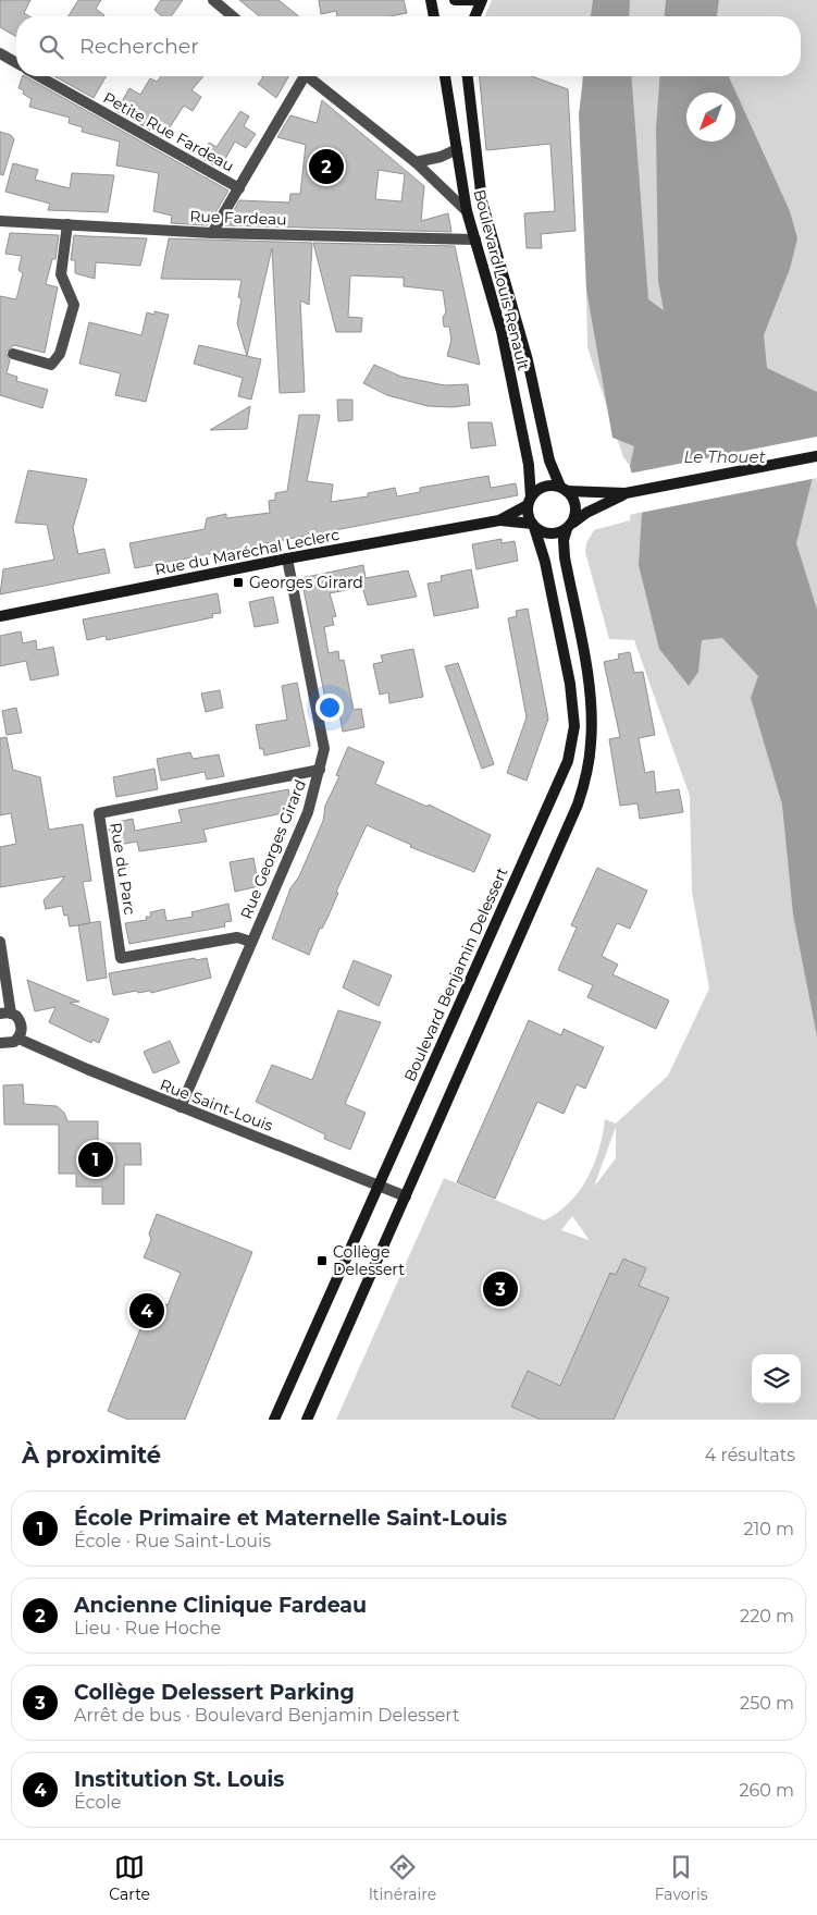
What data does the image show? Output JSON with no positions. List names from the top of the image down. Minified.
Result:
{"streets":{"main road":["Boulevard Louis Renault","Rue du Maréchal Leclerc","Boulevard Benjamin Delessert"],"street":["Petite Rue Fardeau","Rue Fardeau","Rue Georges Girard","Rue du Parc","Rue Saint-Louis"]},"crossings":[["Rue Fardeau","Boulevard Louis Renault"],["Boulevard Louis Renault","Rue du Maréchal Leclerc"],["Boulevard Louis Renault","Boulevard Benjamin Delessert"],["Rue du Maréchal Leclerc","Rue Georges Girard"],["Rue du Maréchal Leclerc","Boulevard Benjamin Delessert"],["Rue Georges Girard","Rue du Parc"],["Rue Georges Girard","Rue Saint-Louis"],["Boulevard Benjamin Delessert","Rue Saint-Louis"]],"water":["Le Thouet"],"places":{"transit":["Georges Girard","Collège Delessert"]},"north":"bottom left","page":{"search":"Rechercher","pins":["2","1","3","4"],"heading":["À proximité","4 résultats"],"list":[{"mark":"1","name":"École Primaire et Maternelle Saint-Louis","note":"École · Rue Saint-Louis","value":"210 m"},{"mark":"2","name":"Ancienne Clinique Fardeau","note":"Lieu · Rue Hoche","value":"220 m"},{"mark":"3","name":"Collège Delessert Parking","note":"Arrêt de bus · Boulevard Benjamin Delessert","value":"250 m"},{"mark":"4","name":"Institution St. Louis","note":"École","value":"260 m"}],"nav":["Carte","Itinéraire","Favoris"]}}
